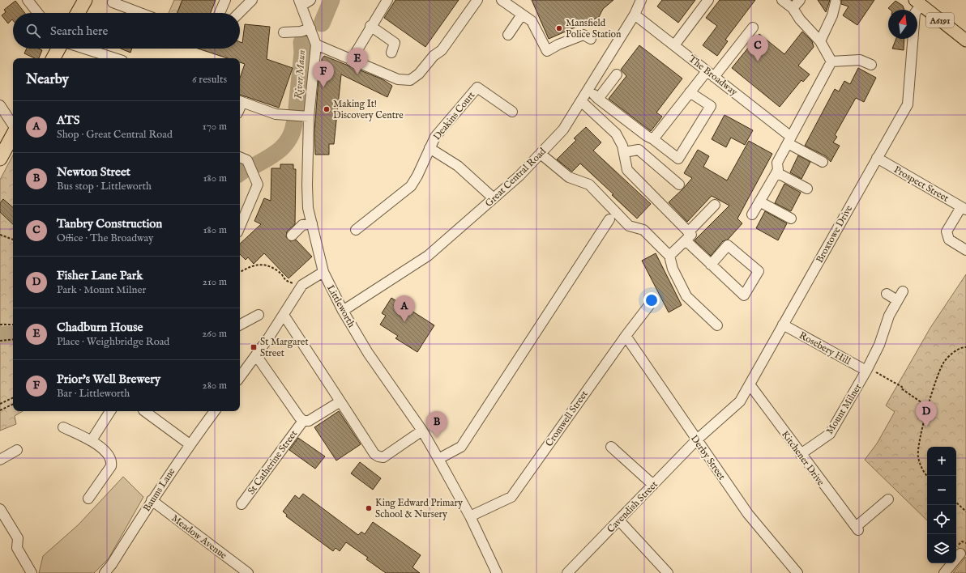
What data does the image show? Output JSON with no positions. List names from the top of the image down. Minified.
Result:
{"streets":{"main road":["A6191"],"street":["The Broadway","Deakins Court","Great Central Road","Prospect Street","Broxtowe Drive","Littleworth","Rosebery Hill","Mount Milner","Cromwell Street","Derby Street","Kitchener Drive","St Catherine Street","Baums Lane","Cavendish Street","Meadow Avenue"]},"crossings":[["A6191","Broxtowe Drive"],["The Broadway","Great Central Road"],["Deakins Court","Great Central Road"],["Great Central Road","Littleworth"],["Prospect Street","Broxtowe Drive"],["Broxtowe Drive","Rosebery Hill"],["Broxtowe Drive","Derby Street"],["Broxtowe Drive","Kitchener Drive"],["Broxtowe Drive","Cavendish Street"],["Littleworth","Cromwell Street"],["Rosebery Hill","Mount Milner"],["Mount Milner","Kitchener Drive"],["Cromwell Street","Derby Street"],["Derby Street","Cavendish Street"],["Baums Lane","Meadow Avenue"]],"water":["River Maun"],"places":{"other":["Mansfield Police Station","Making It! Discovery Centre","King Edward Primary School & Nursery"],"transit":["St Margaret Street"]},"north":"top","page":{"search":"Search here","pins":["C","E","F","A","D","B"],"heading":["Nearby","6 results"],"list":[{"mark":"A","name":"ATS","note":"Shop · Great Central Road","value":"170 m"},{"mark":"B","name":"Newton Street","note":"Bus stop · Littleworth","value":"180 m"},{"mark":"C","name":"Tanbry Construction","note":"Office · The Broadway","value":"180 m"},{"mark":"D","name":"Fisher Lane Park","note":"Park · Mount Milner","value":"210 m"},{"mark":"E","name":"Chadburn House","note":"Place · Weighbridge Road","value":"260 m"},{"mark":"F","name":"Prior's Well Brewery","note":"Bar · Littleworth","value":"280 m"}],"map_buttons":["+","−"]}}
